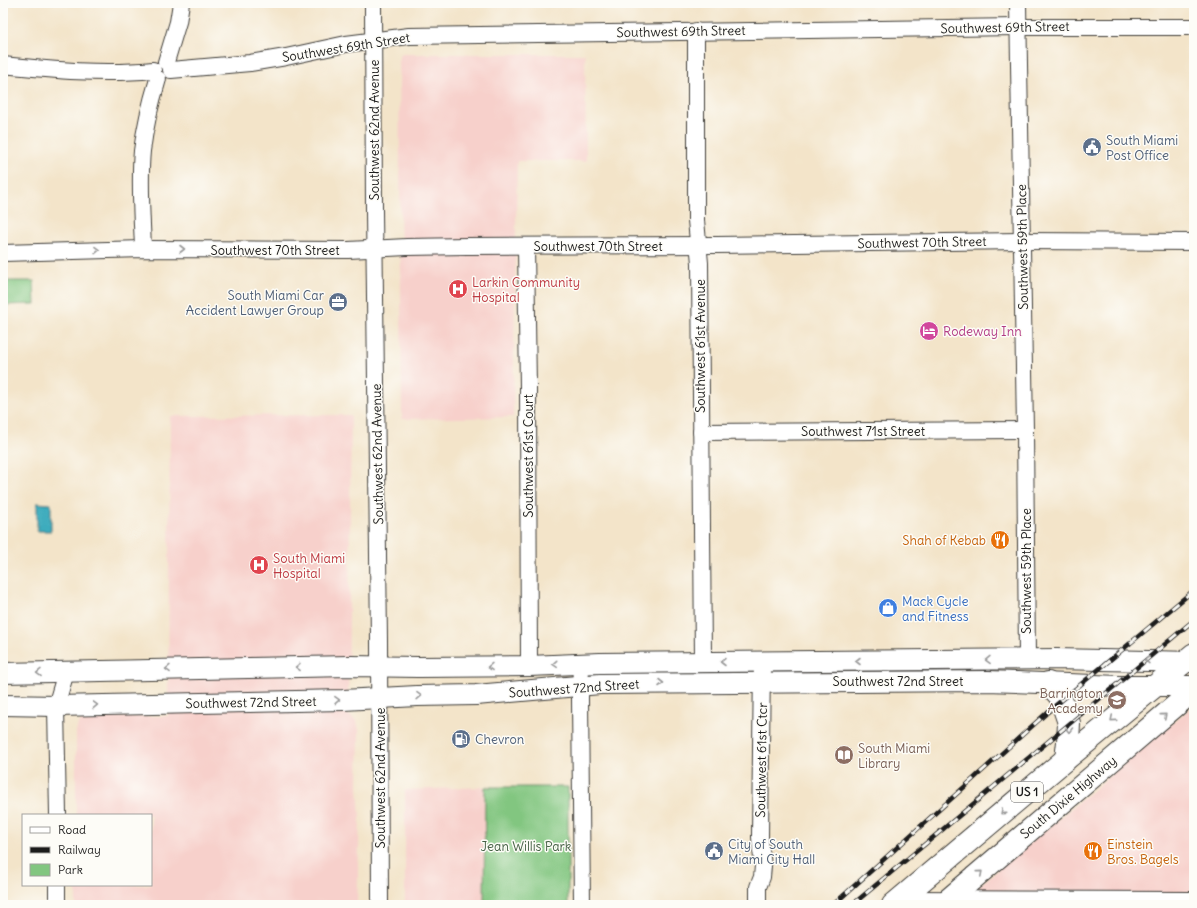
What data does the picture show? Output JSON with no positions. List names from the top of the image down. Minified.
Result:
{"streets":{"highway":["US 1","South Dixie Highway"],"main road":["Southwest 72nd Street"],"street":["Southwest 69th Street","Southwest 62nd Avenue","Southwest 70th Street","Southwest 59th Place","Southwest 61st Avenue","Southwest 71st Street","Southwest 61st Court","Southwest 61st Ctcr"]},"crossings":[["Southwest 69th Street","Southwest 62nd Avenue"],["Southwest 69th Street","Southwest 59th Place"],["Southwest 69th Street","Southwest 61st Avenue"],["Southwest 62nd Avenue","Southwest 70th Street"],["Southwest 62nd Avenue","Southwest 72nd Street"],["Southwest 70th Street","Southwest 59th Place"],["Southwest 70th Street","Southwest 61st Avenue"],["Southwest 70th Street","Southwest 61st Court"],["Southwest 59th Place","Southwest 71st Street"],["Southwest 59th Place","Southwest 72nd Street"],["Southwest 61st Avenue","Southwest 71st Street"],["Southwest 61st Avenue","Southwest 72nd Street"],["Southwest 61st Court","Southwest 72nd Street"],["Southwest 72nd Street","Southwest 61st Ctcr"],["Southwest 72nd Street","US 1"]],"parks":["Jean Willis Park"],"places":{"public building":["South Miami Post Office","City of South Miami City Hall"],"hospital":["Larkin Community Hospital","South Miami Hospital"],"office":["South Miami Car Accident Lawyer Group"],"hotel":["Rodeway Inn"],"restaurant":["Shah of Kebab","Einstein Bros. Bagels"],"shop":["Mack Cycle and Fitness"],"school or university":["Barrington Academy"],"fuel station":["Chevron"],"library":["South Miami Library"]},"legend":["Road","Railway","Park"]}
